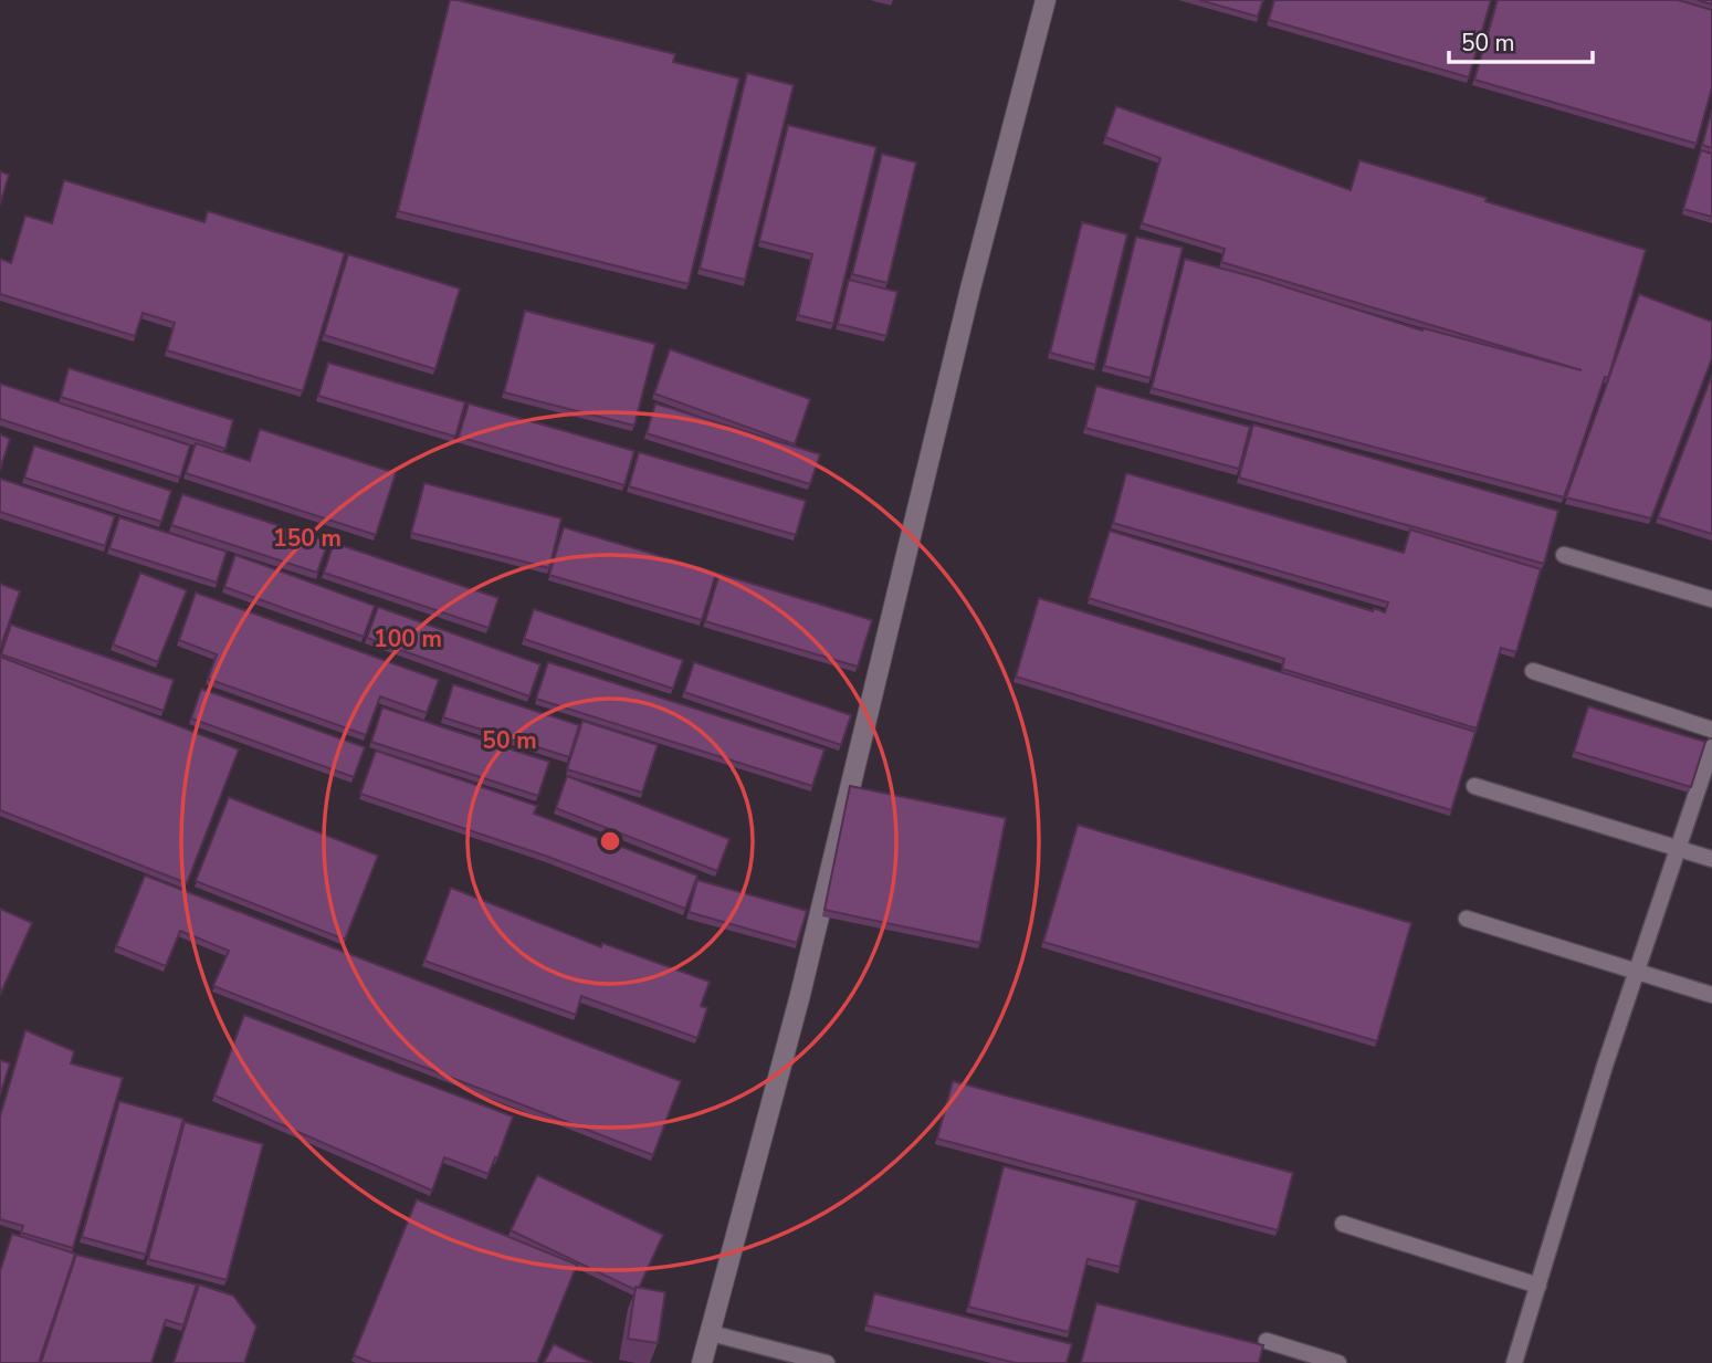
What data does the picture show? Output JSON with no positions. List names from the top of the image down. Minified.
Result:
{"scale_bar":"50 m","rings":["150 m","100 m","50 m"]}
